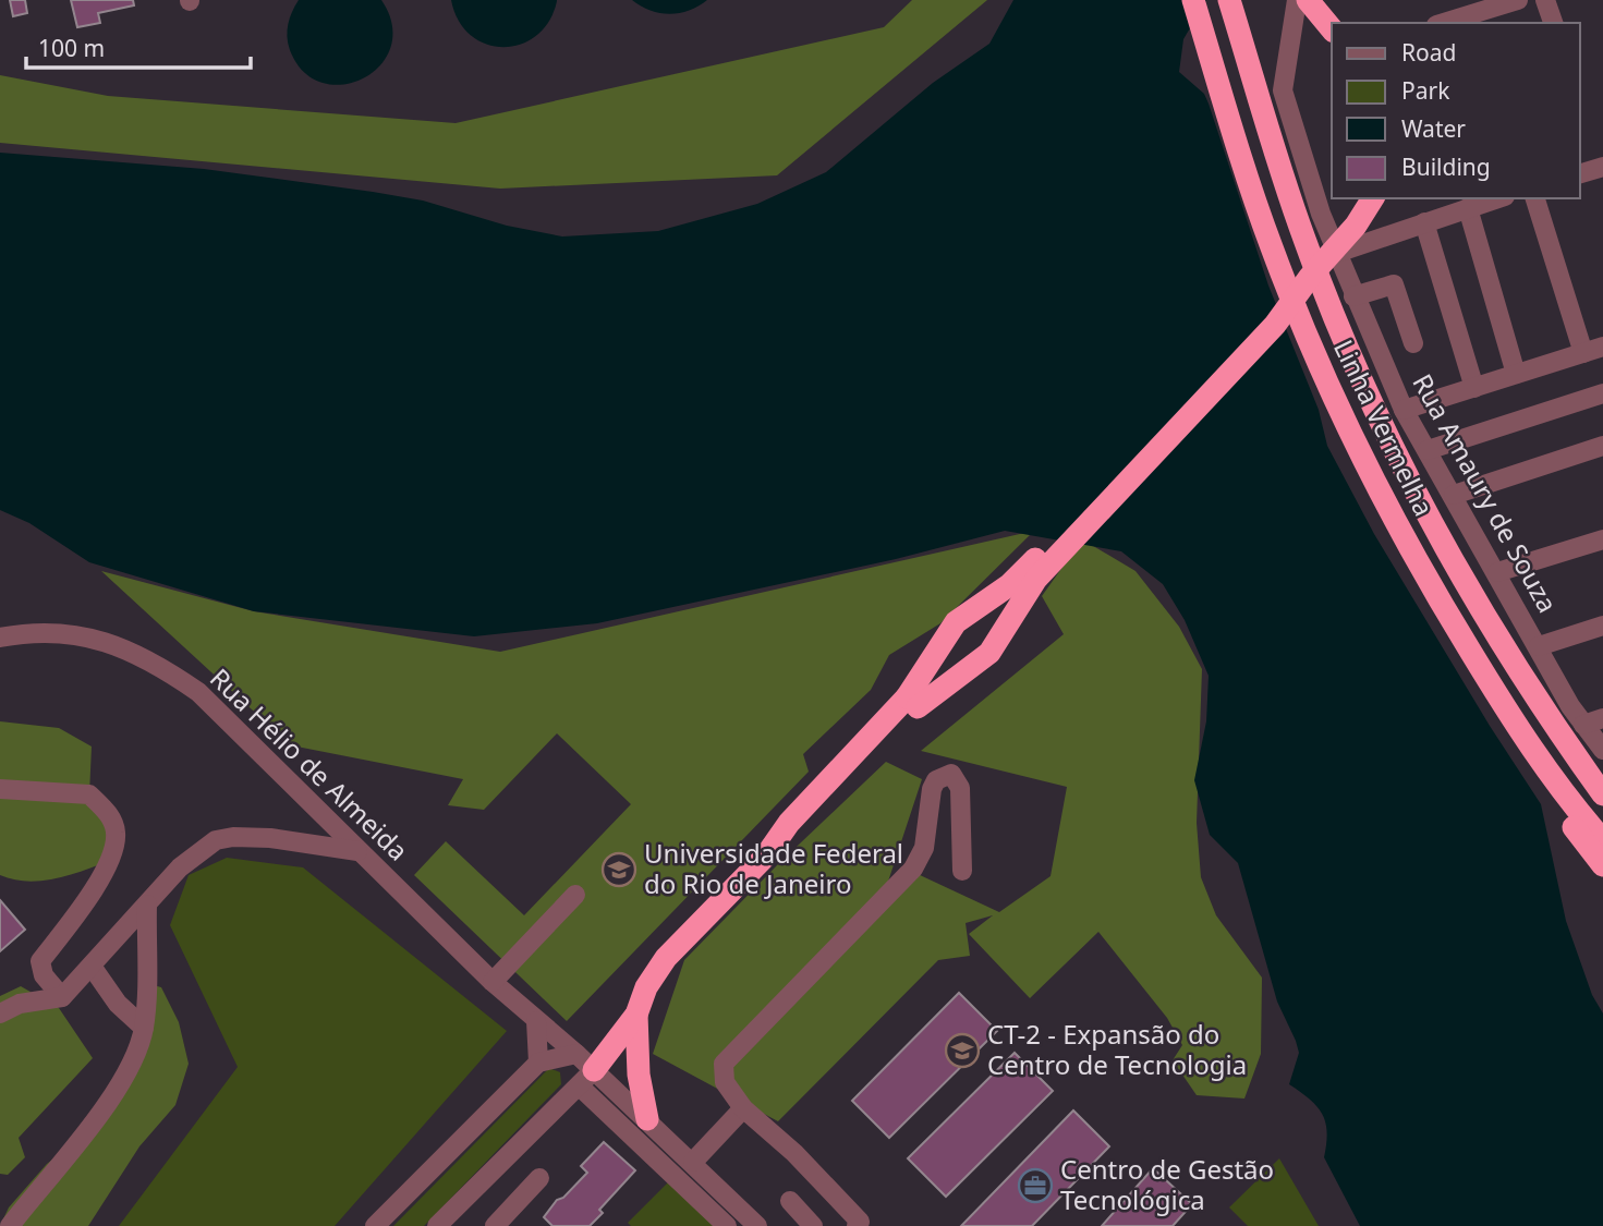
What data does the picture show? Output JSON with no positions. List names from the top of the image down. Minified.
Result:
{"streets":{"highway":["Linha Vermelha"],"street":["Rua Amaury de Souza","Rua Hélio de Almeida"]},"places":{"school or university":["Universidade Federal do Rio de Janeiro","CT-2 - Expansão do Centro de Tecnologia"],"office":["Centro de Gestão Tecnológica"]},"legend":["Road","Park","Water","Building"],"scale_bar":"100 m"}
